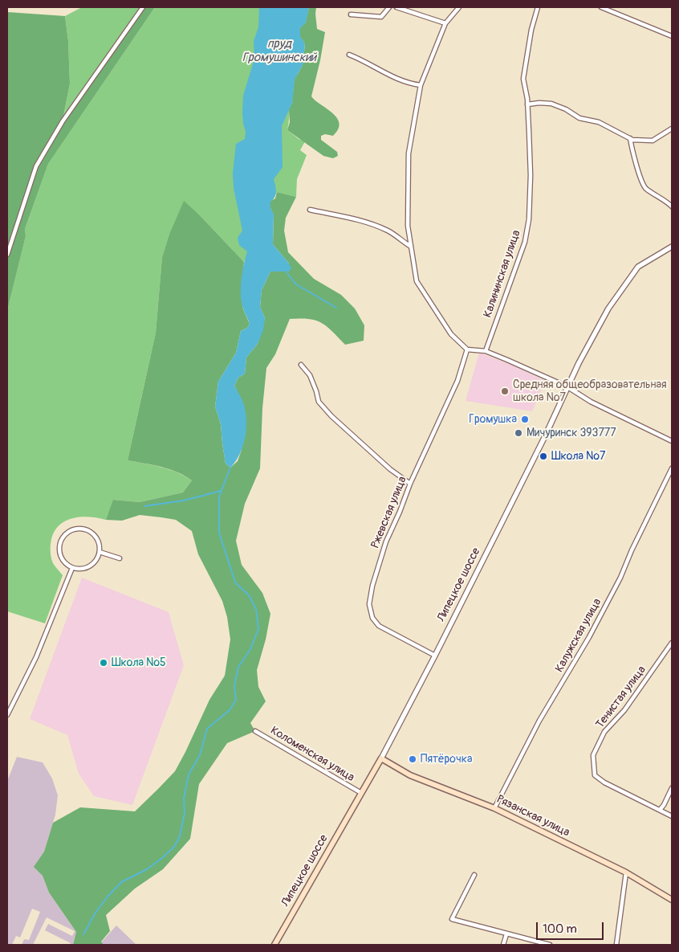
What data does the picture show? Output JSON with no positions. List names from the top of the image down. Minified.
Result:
{"streets":{"main road":["Липецкое шоссе","Рязанская улица"],"street":["Калининская улица","Ржевская улица","Калужская улица","Тенистая улица","Коломенская улица"]},"crossings":[["Ржевская улица","Липецкое шоссе"],["Липецкое шоссе","Коломенская улица"],["Липецкое шоссе","Рязанская улица"],["Калужская улица","Рязанская улица"]],"water":["пруд Громушинский"],"places":["Средняя общеобразовательная школа №7","Громушка","Мичуринск 393777","Школа №7","Школа №5","Пятёрочка"],"scale_bar":"100 m"}
